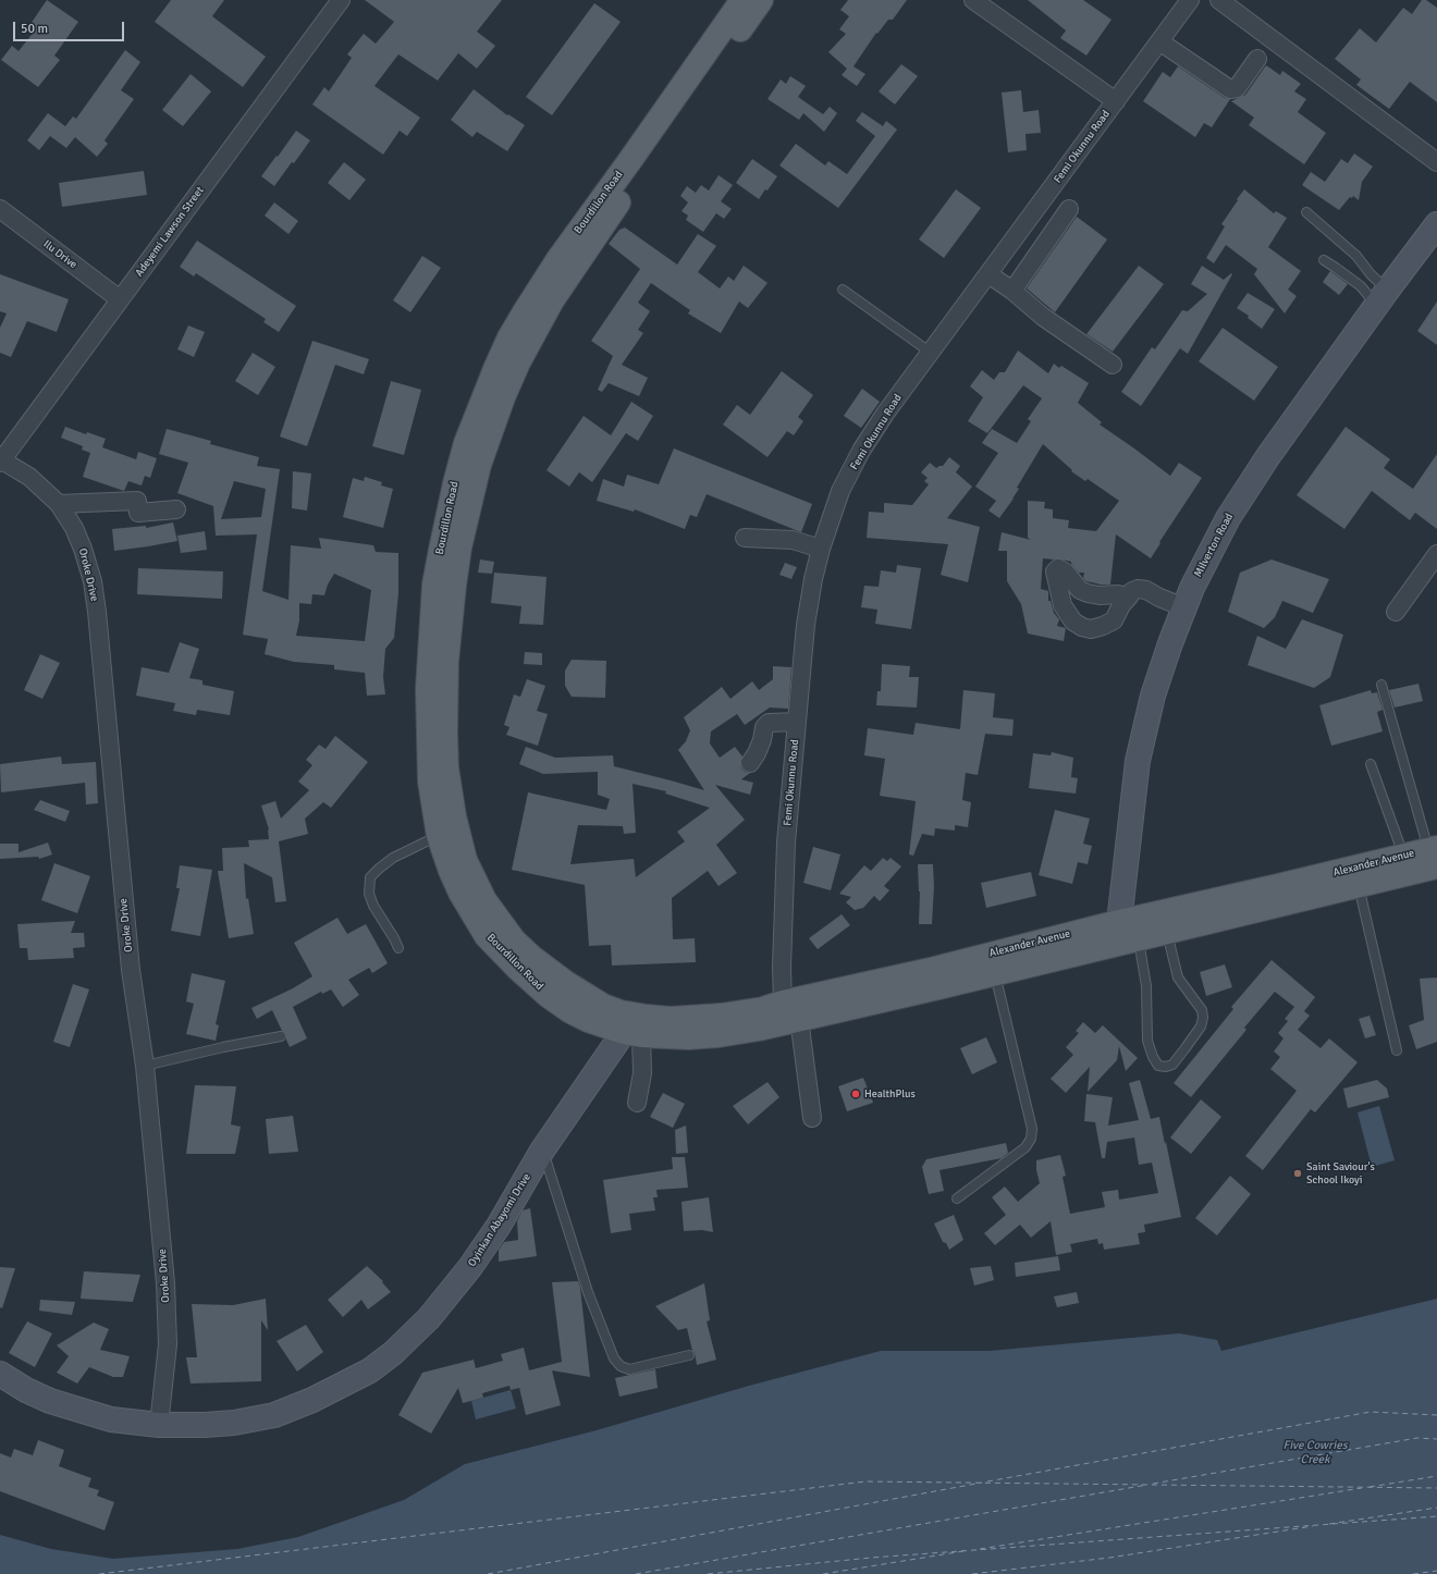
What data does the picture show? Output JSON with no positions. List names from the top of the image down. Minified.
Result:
{"streets":{"main road":["Bourdillon Road","Alexander Avenue"],"street":["Femi Okunnu Road","Adeyemi Lawson Street","Ilu Drive","Milverton Road","Oroke Drive","Oyinkan Abayomi Drive"]},"crossings":[["Femi Okunnu Road","Alexander Avenue"],["Bourdillon Road","Alexander Avenue"],["Bourdillon Road","Oyinkan Abayomi Drive"],["Adeyemi Lawson Street","Ilu Drive"],["Adeyemi Lawson Street","Oroke Drive"],["Milverton Road","Alexander Avenue"],["Oroke Drive","Oyinkan Abayomi Drive"],["Alexander Avenue","Oyinkan Abayomi Drive"]],"water":["Five Cowries Creek"],"places":["HealthPlus","Saint Saviour's School Ikoyi"],"scale_bar":"50 m"}
